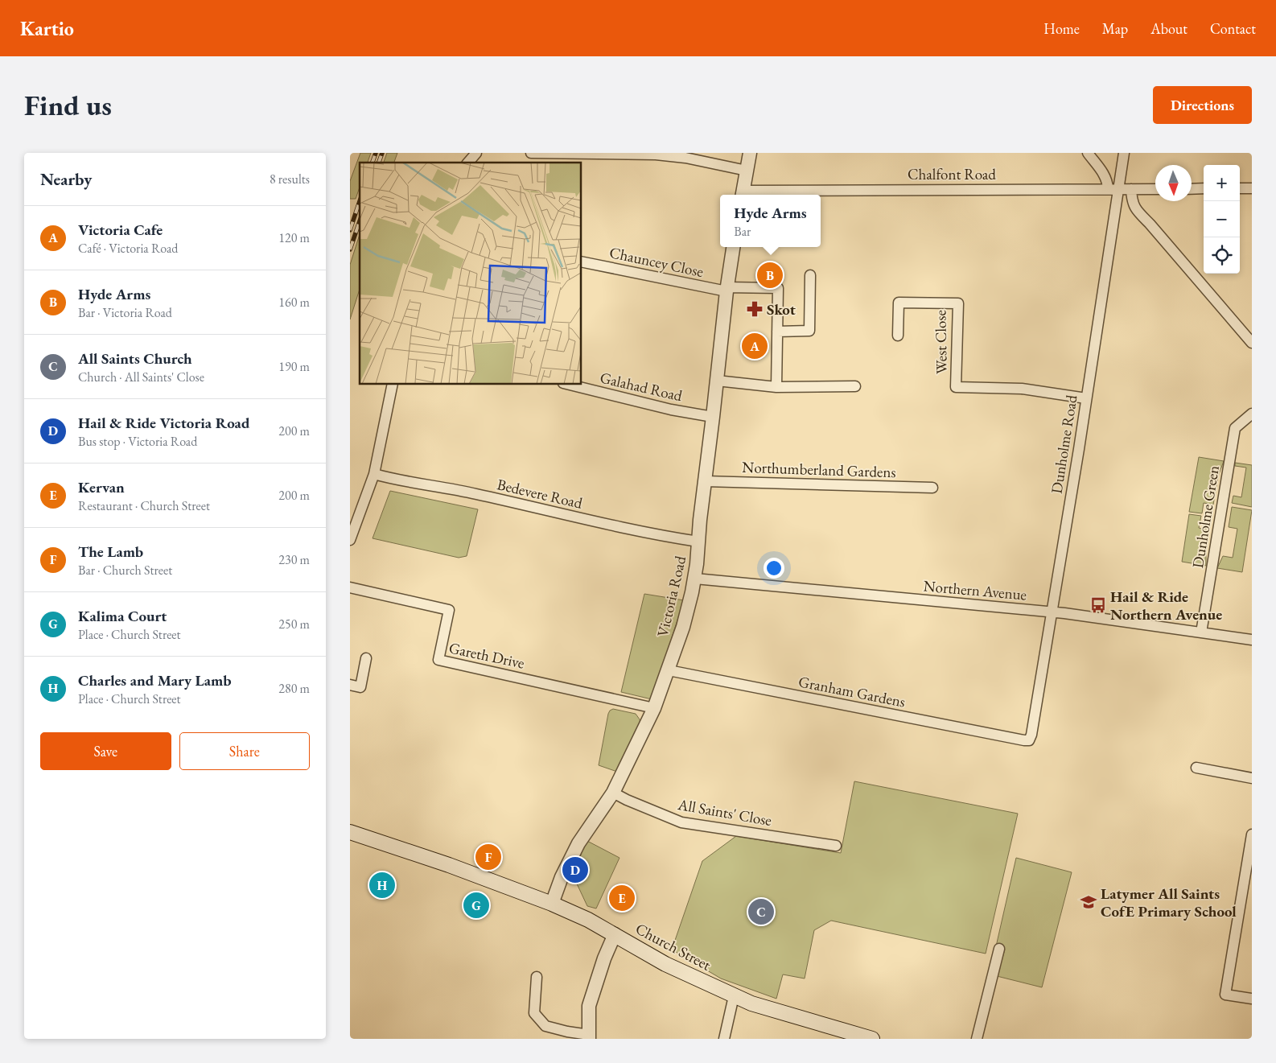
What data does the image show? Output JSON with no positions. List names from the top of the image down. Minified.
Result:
{"streets":{"main road":["Church Street"],"street":["Chalfont Road","Chauncey Close","West Close","Galahad Road","Dunholme Road","Northumberland Gardens","Bedevere Road","Dunholme Green","Northern Avenue","Victoria Road","Gareth Drive","Granham Gardens","All Saints' Close"]},"crossings":[["Chalfont Road","Dunholme Road"],["Chauncey Close","Victoria Road"],["West Close","Dunholme Road"],["Galahad Road","Victoria Road"],["Dunholme Road","Northern Avenue"],["Dunholme Road","Granham Gardens"],["Northumberland Gardens","Victoria Road"],["Bedevere Road","Victoria Road"],["Dunholme Green","Northern Avenue"],["Northern Avenue","Victoria Road"],["Victoria Road","Gareth Drive"],["Victoria Road","Granham Gardens"],["Victoria Road","All Saints' Close"],["Victoria Road","Church Street"]],"places":{"pharmacy":["Skot"],"bus stop":["Hail & Ride Northern Avenue"],"school or university":["Latymer All Saints CofE Primary School"]},"north":"bottom","page":{"header":"Kartio","nav":["Home","Map","About","Contact"],"buttons":["Directions",["Save","Share"]],"title":"Find us","heading":["Nearby","8 results"],"map_buttons":["+","−"],"popup":["Hyde Arms","Bar"],"list":[{"mark":"A","name":"Victoria Cafe","note":"Café · Victoria Road","value":"120 m"},{"mark":"B","name":"Hyde Arms","note":"Bar · Victoria Road","value":"160 m"},{"mark":"C","name":"All Saints Church","note":"Church · All Saints' Close","value":"190 m"},{"mark":"D","name":"Hail & Ride Victoria Road","note":"Bus stop · Victoria Road","value":"200 m"},{"mark":"E","name":"Kervan","note":"Restaurant · Church Street","value":"200 m"},{"mark":"F","name":"The Lamb","note":"Bar · Church Street","value":"230 m"},{"mark":"G","name":"Kalima Court","note":"Place · Church Street","value":"250 m"},{"mark":"H","name":"Charles and Mary Lamb","note":"Place · Church Street","value":"280 m"}],"pins":["B","A","F","D","H","E","G","C"]}}
